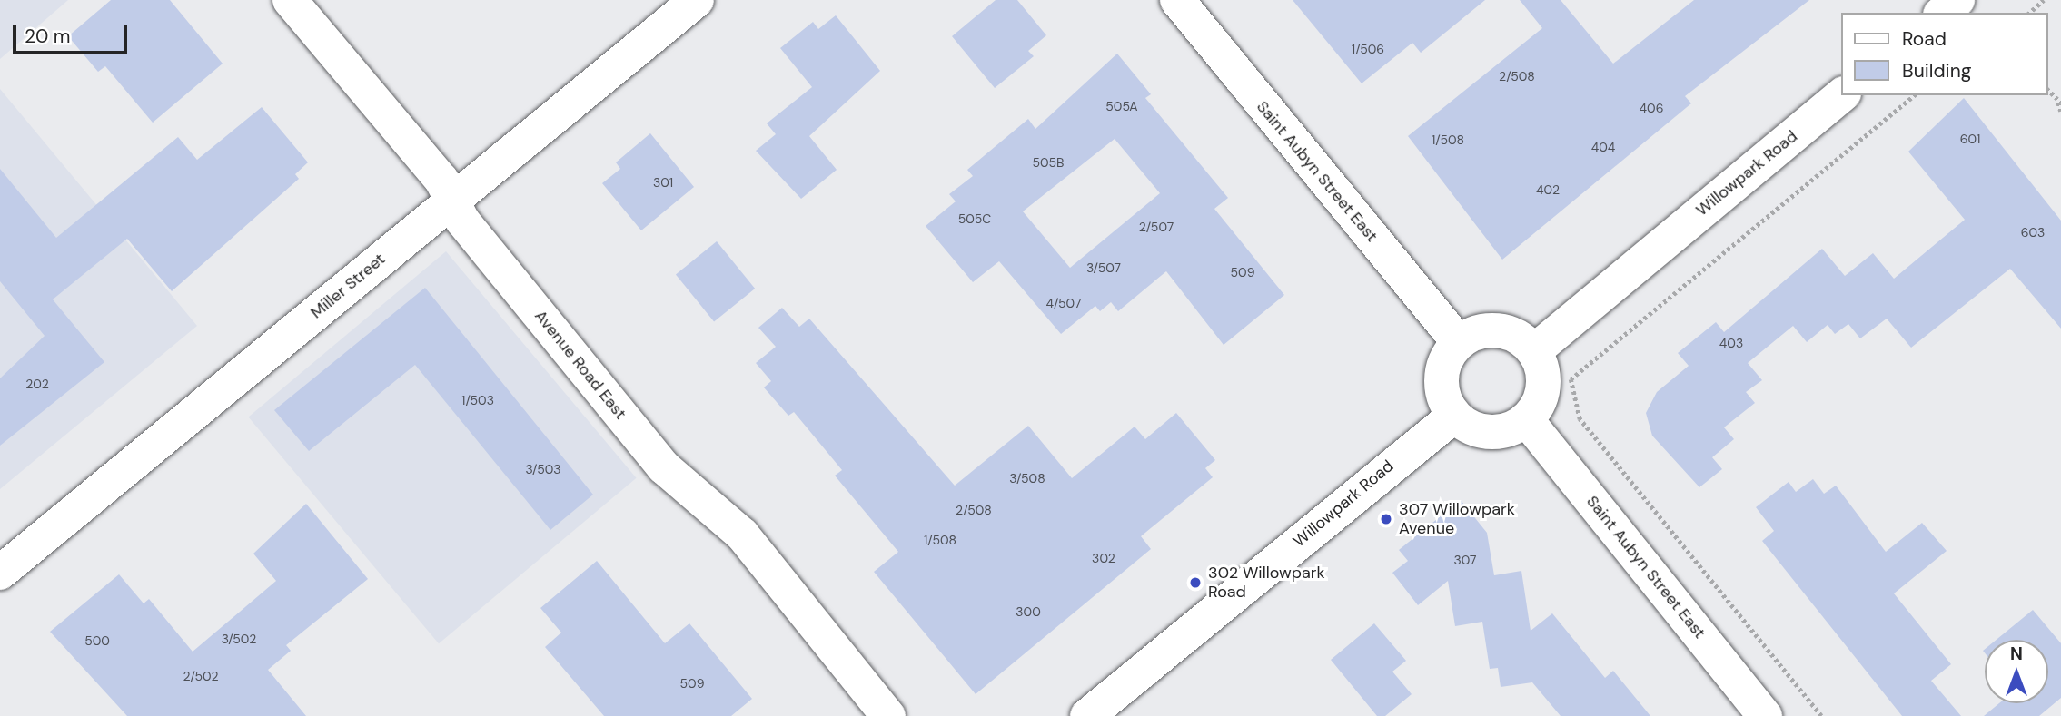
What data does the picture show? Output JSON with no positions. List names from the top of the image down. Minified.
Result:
{"streets":{"main road":["Saint Aubyn Street East","Willowpark Road","Miller Street","Avenue Road East"]},"crossings":[["Saint Aubyn Street East","Willowpark Road"],["Miller Street","Avenue Road East"]],"places":["307 Willowpark Avenue","302 Willowpark Road"],"house_numbers":["1/506","2/508","505A","406","601","1/508","404","505B","301","402","505C","2/507","603","3/507","509","4/507","403","202","1/503","3/503","3/508","2/508","1/508","302","307","300","3/502","500","2/502","509"],"legend":["Road","Building"],"scale_bar":"20 m","north":"top"}
